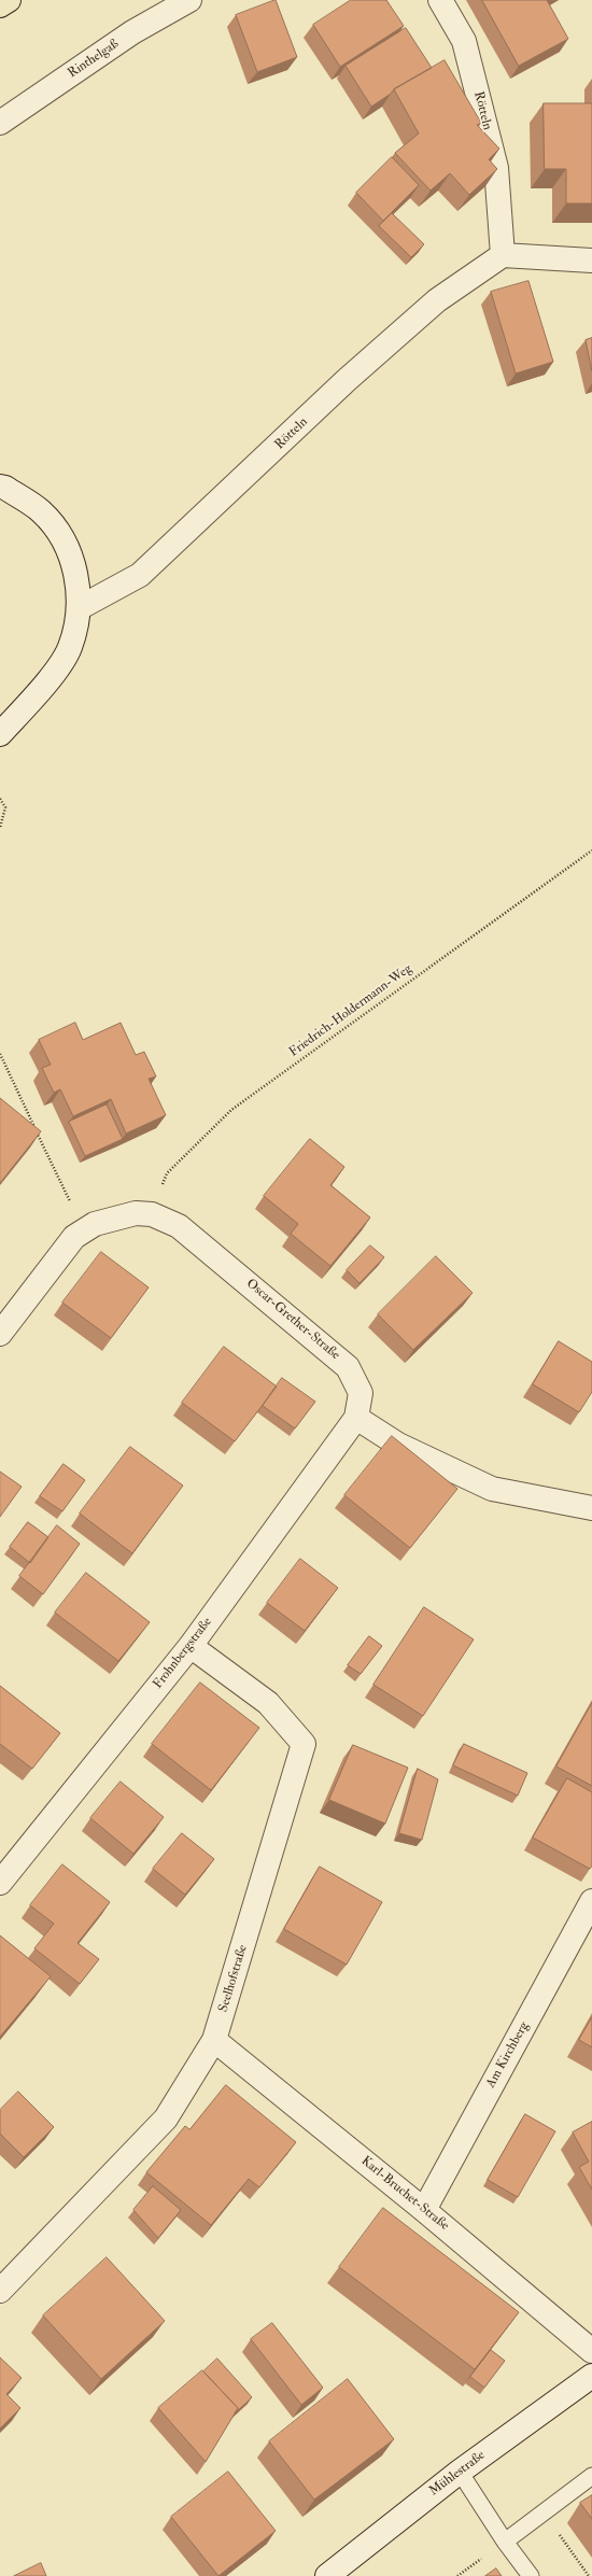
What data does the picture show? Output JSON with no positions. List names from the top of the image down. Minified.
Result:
{"streets":{"street":["Rinthelgaß","Rötteln","Oscar-Grether-Straße","Frohnbergstraße","Seelhofstraße","Am Kirchberg","Karl-Bruchet-Straße","Mühlestraße"],"path":["Friedrich-Holdermann-Weg"]},"crossings":[["Friedrich-Holdermann-Weg","Oscar-Grether-Straße"],["Oscar-Grether-Straße","Frohnbergstraße"],["Frohnbergstraße","Seelhofstraße"],["Seelhofstraße","Karl-Bruchet-Straße"],["Am Kirchberg","Karl-Bruchet-Straße"]]}
